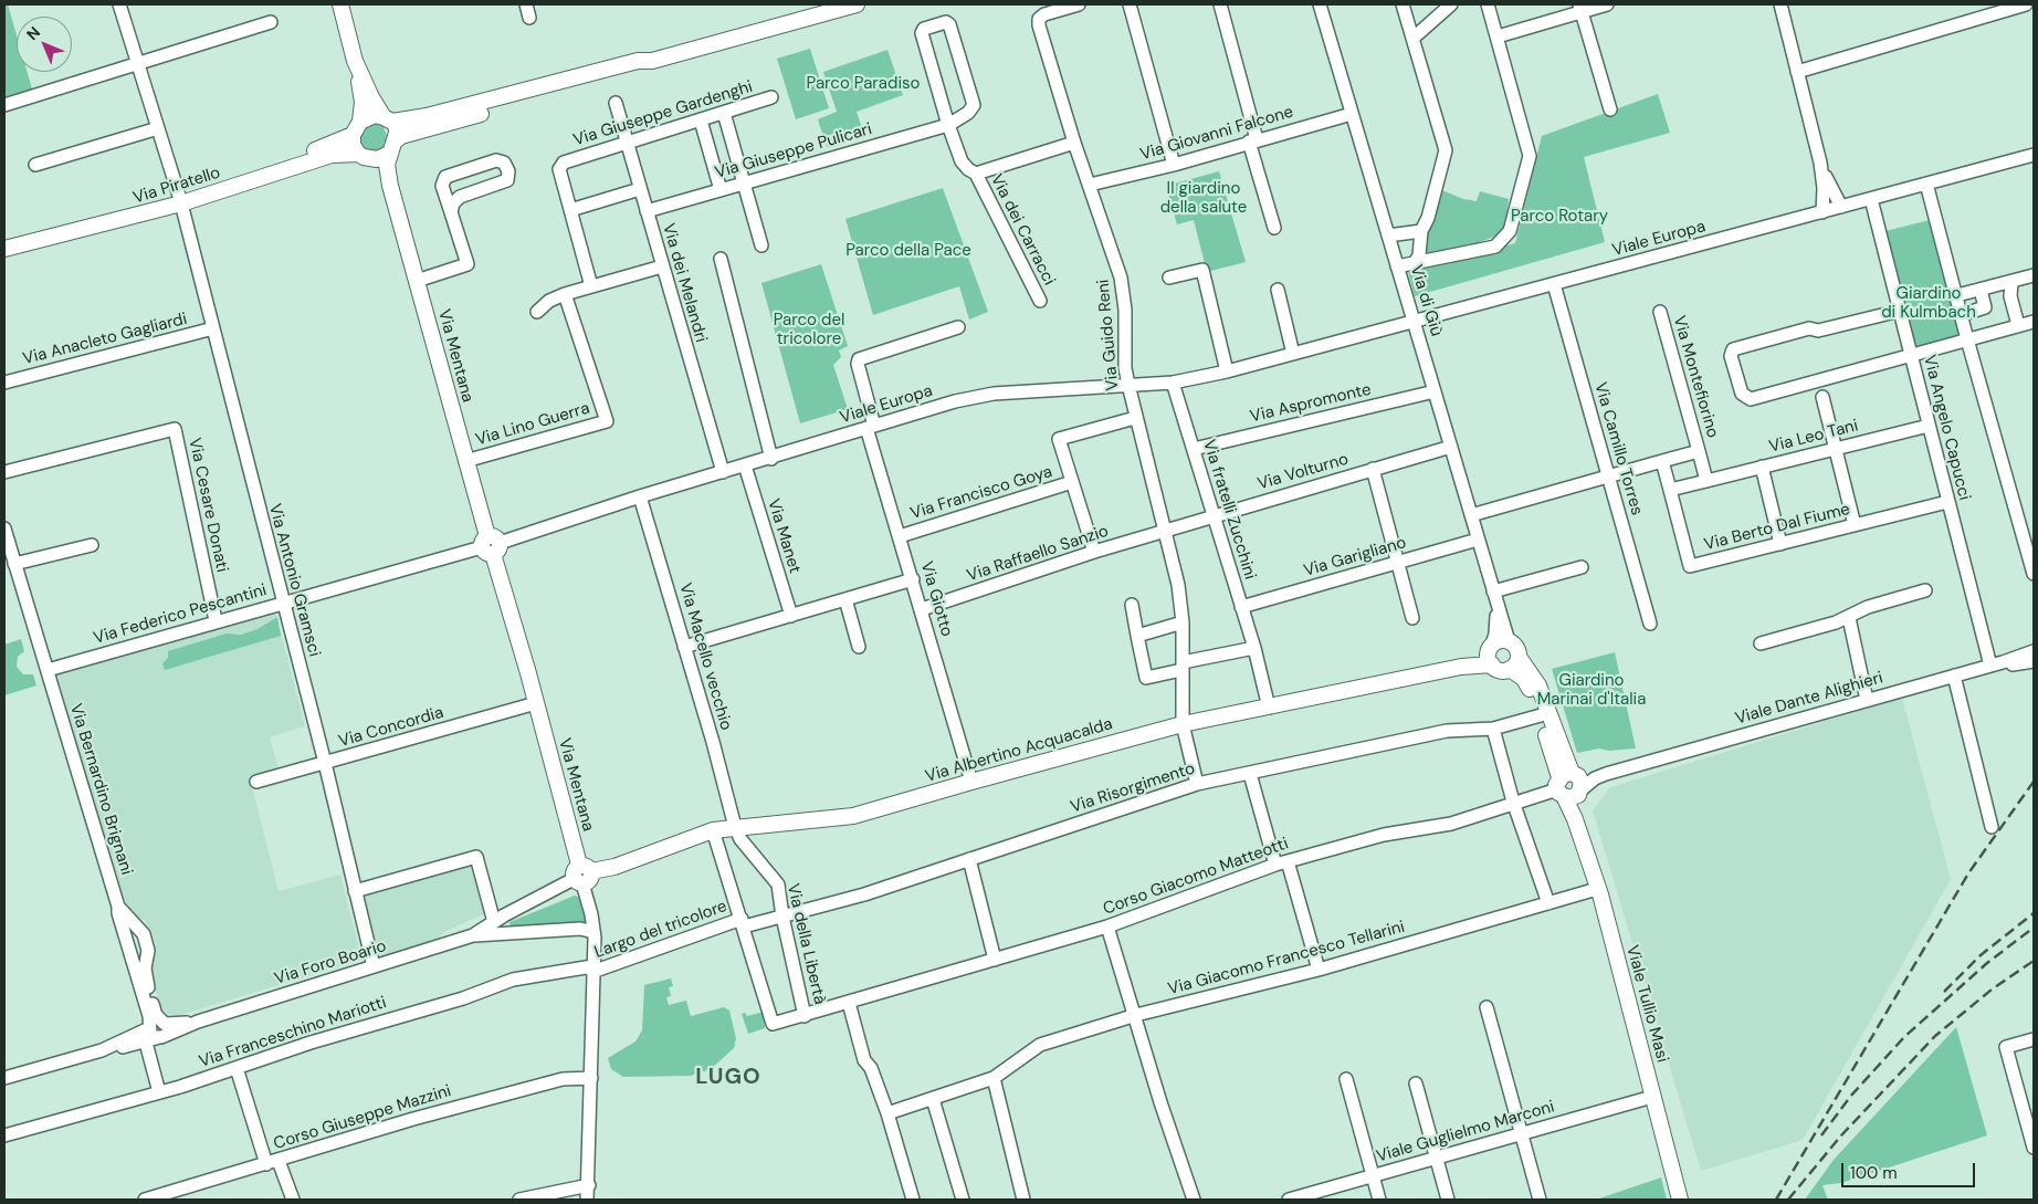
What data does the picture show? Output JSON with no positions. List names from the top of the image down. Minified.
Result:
{"streets":{"main road":["Via Piratello","Via Mentana","Via Albertino Acquacalda","Viale Tullio Masi"],"street":["Via Giuseppe Gardenghi","Via Giovanni Falcone","Via Giuseppe Pulicari","Via dei Carracci","Viale Europa","Via dei Melandri","Via di Giù","Via Guido Reni","Via Anacleto Gagliardi","Via Montefiorino","Via Aspromonte","Via Lino Guerra","Via Angelo Capucci","Via Leo Tani","Via Camillo Torres","Via Volturno","Via Francisco Goya","Via Cesare Donati","Via fratelli Zucchini","Via Berto Dal Fiume","Via Manet","Via Raffaello Sanzio","Via Garigliano","Via Antonio Gramsci","Via Giotto","Via Federico Pescantini","Via Macello vecchio","Viale Dante Alighieri","Via Concordia","Via Risorgimento","Via Bernardino Brignani","Corso Giacomo Matteotti","Largo del tricolore","Via della Libertà","Via Giacomo Francesco Tellarini","Via Foro Boario","Via Franceschino Mariotti","Corso Giuseppe Mazzini","Viale Guglielmo Marconi"]},"crossings":[["Via Giuseppe Gardenghi","Via dei Melandri"],["Via Giovanni Falcone","Via di Giù"],["Via Giovanni Falcone","Via Guido Reni"],["Via Giuseppe Pulicari","Via dei Carracci"],["Via Giuseppe Pulicari","Via dei Melandri"],["Via Piratello","Via Mentana"],["Via Piratello","Via Antonio Gramsci"],["Via dei Carracci","Via Guido Reni"],["Viale Europa","Via dei Melandri"],["Viale Europa","Via di Giù"],["Viale Europa","Via Guido Reni"],["Viale Europa","Via Mentana"],["Viale Europa","Via Angelo Capucci"],["Viale Europa","Via Camillo Torres"],["Viale Europa","Via fratelli Zucchini"],["Viale Europa","Via Manet"],["Viale Europa","Via Giotto"],["Viale Europa","Via Federico Pescantini"],["Viale Europa","Via Macello vecchio"],["Via di Giù","Via Aspromonte"],["Via di Giù","Via Volturno"],["Via di Giù","Via Garigliano"],["Via di Giù","Via Albertino Acquacalda"],["Via di Giù","Viale Tullio Masi"],["Via Guido Reni","Via Volturno"],["Via Guido Reni","Via Raffaello Sanzio"],["Via Guido Reni","Via Albertino Acquacalda"],["Via Guido Reni","Via Risorgimento"],["Via Anacleto Gagliardi","Via Antonio Gramsci"],["Via Mentana","Via Lino Guerra"],["Via Mentana","Via Federico Pescantini"],["Via Mentana","Via Concordia"],["Via Mentana","Via Albertino Acquacalda"],["Via Mentana","Via Foro Boario"],["Via Montefiorino","Via Leo Tani"],["Via Aspromonte","Via fratelli Zucchini"],["Via Angelo Capucci","Via Leo Tani"],["Via Angelo Capucci","Via Berto Dal Fiume"],["Via Angelo Capucci","Viale Dante Alighieri"],["Via Leo Tani","Via Berto Dal Fiume"],["Via Volturno","Via fratelli Zucchini"],["Via Volturno","Via Raffaello Sanzio"],["Via Francisco Goya","Via Giotto"],["Via Cesare Donati","Via Federico Pescantini"],["Via fratelli Zucchini","Via Garigliano"],["Via fratelli Zucchini","Via Albertino Acquacalda"],["Via Raffaello Sanzio","Via Giotto"],["Via Antonio Gramsci","Via Federico Pescantini"],["Via Antonio Gramsci","Via Concordia"],["Via Antonio Gramsci","Via Foro Boario"],["Via Giotto","Via Albertino Acquacalda"],["Via Federico Pescantini","Via Bernardino Brignani"],["Via Macello vecchio","Via Albertino Acquacalda"],["Via Macello vecchio","Via della Libertà"],["Viale Dante Alighieri","Corso Giacomo Matteotti"],["Viale Dante Alighieri","Viale Tullio Masi"],["Via Albertino Acquacalda","Via della Libertà"],["Via Albertino Acquacalda","Via Foro Boario"],["Via Albertino Acquacalda","Viale Tullio Masi"],["Via Risorgimento","Largo del tricolore"],["Via Risorgimento","Via della Libertà"],["Via Risorgimento","Viale Tullio Masi"],["Via Bernardino Brignani","Via Foro Boario"],["Via Bernardino Brignani","Via Franceschino Mariotti"],["Corso Giacomo Matteotti","Via della Libertà"],["Corso Giacomo Matteotti","Viale Tullio Masi"],["Largo del tricolore","Via Franceschino Mariotti"],["Via Giacomo Francesco Tellarini","Viale Tullio Masi"],["Viale Tullio Masi","Viale Guglielmo Marconi"]],"districts":["LUGO"],"parks":["Parco Paradiso","Il giardino della salute","Parco Rotary","Parco della Pace","Giardino di Kulmbach","Parco del tricolore","Giardino Marinai d'Italia"],"scale_bar":"100 m","north":"top left"}
